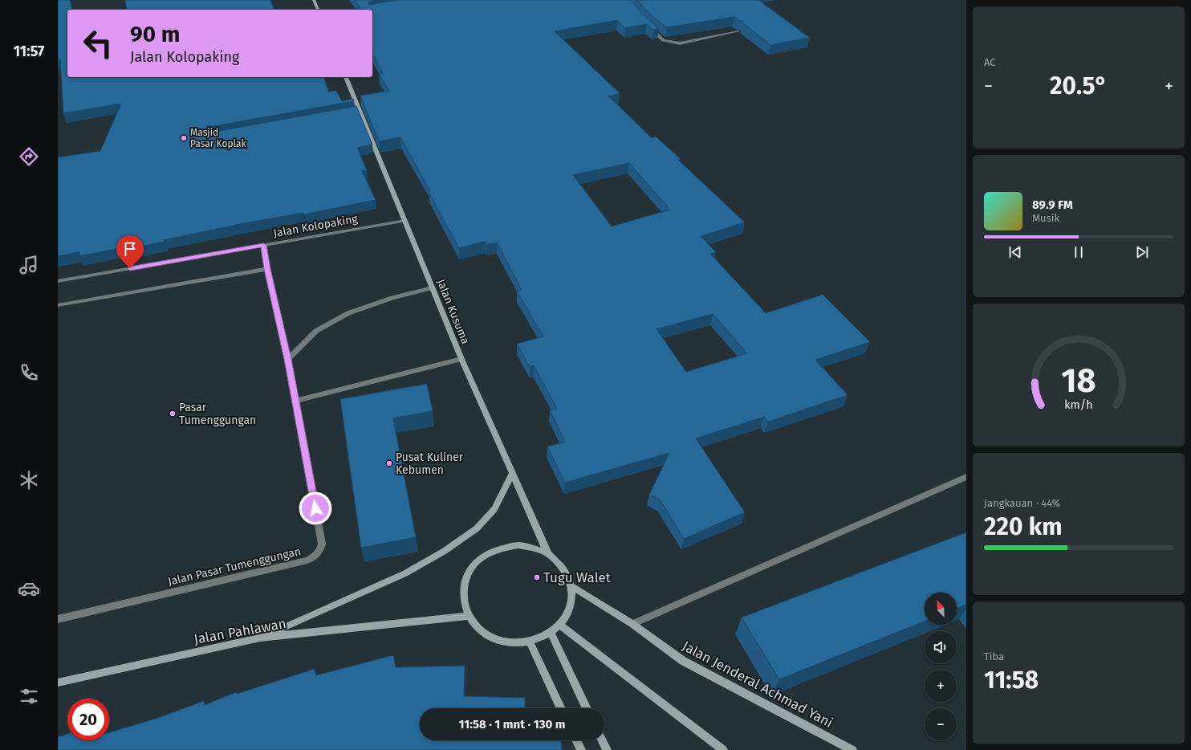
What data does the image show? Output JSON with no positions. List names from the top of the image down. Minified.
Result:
{"streets":{"main road":["Jalan Kusuma","Jalan Pahlawan","Jalan Jenderal Achmad Yani"],"street":["Jalan Kolopaking","Jalan Pasar Tumenggungan"]},"crossings":[["Jalan Kolopaking","Jalan Kusuma"],["Jalan Kolopaking","Jalan Pasar Tumenggungan"],["Jalan Kusuma","Jalan Pahlawan"],["Jalan Kusuma","Jalan Jenderal Achmad Yani"],["Jalan Pahlawan","Jalan Jenderal Achmad Yani"]],"places":["Masjid Pasar Koplak","Pasar Tumenggungan","Pusat Kuliner Kebumen","Tugu Walet"],"north":"top left","page":{"tabs":"11:57","tile":["AC",["Jangkauan · 44%","220 km"],["Tiba","11:58"]],"turn":["90 m","Jalan Kolopaking"],"heat":["−","20.5°","+"],"song":["89.9 FM","Musik"],"map_buttons":["+","−"],"limit":"20","trip":"11:58 · 1 mnt · 130 m","gauge":["18","km/h"]}}
